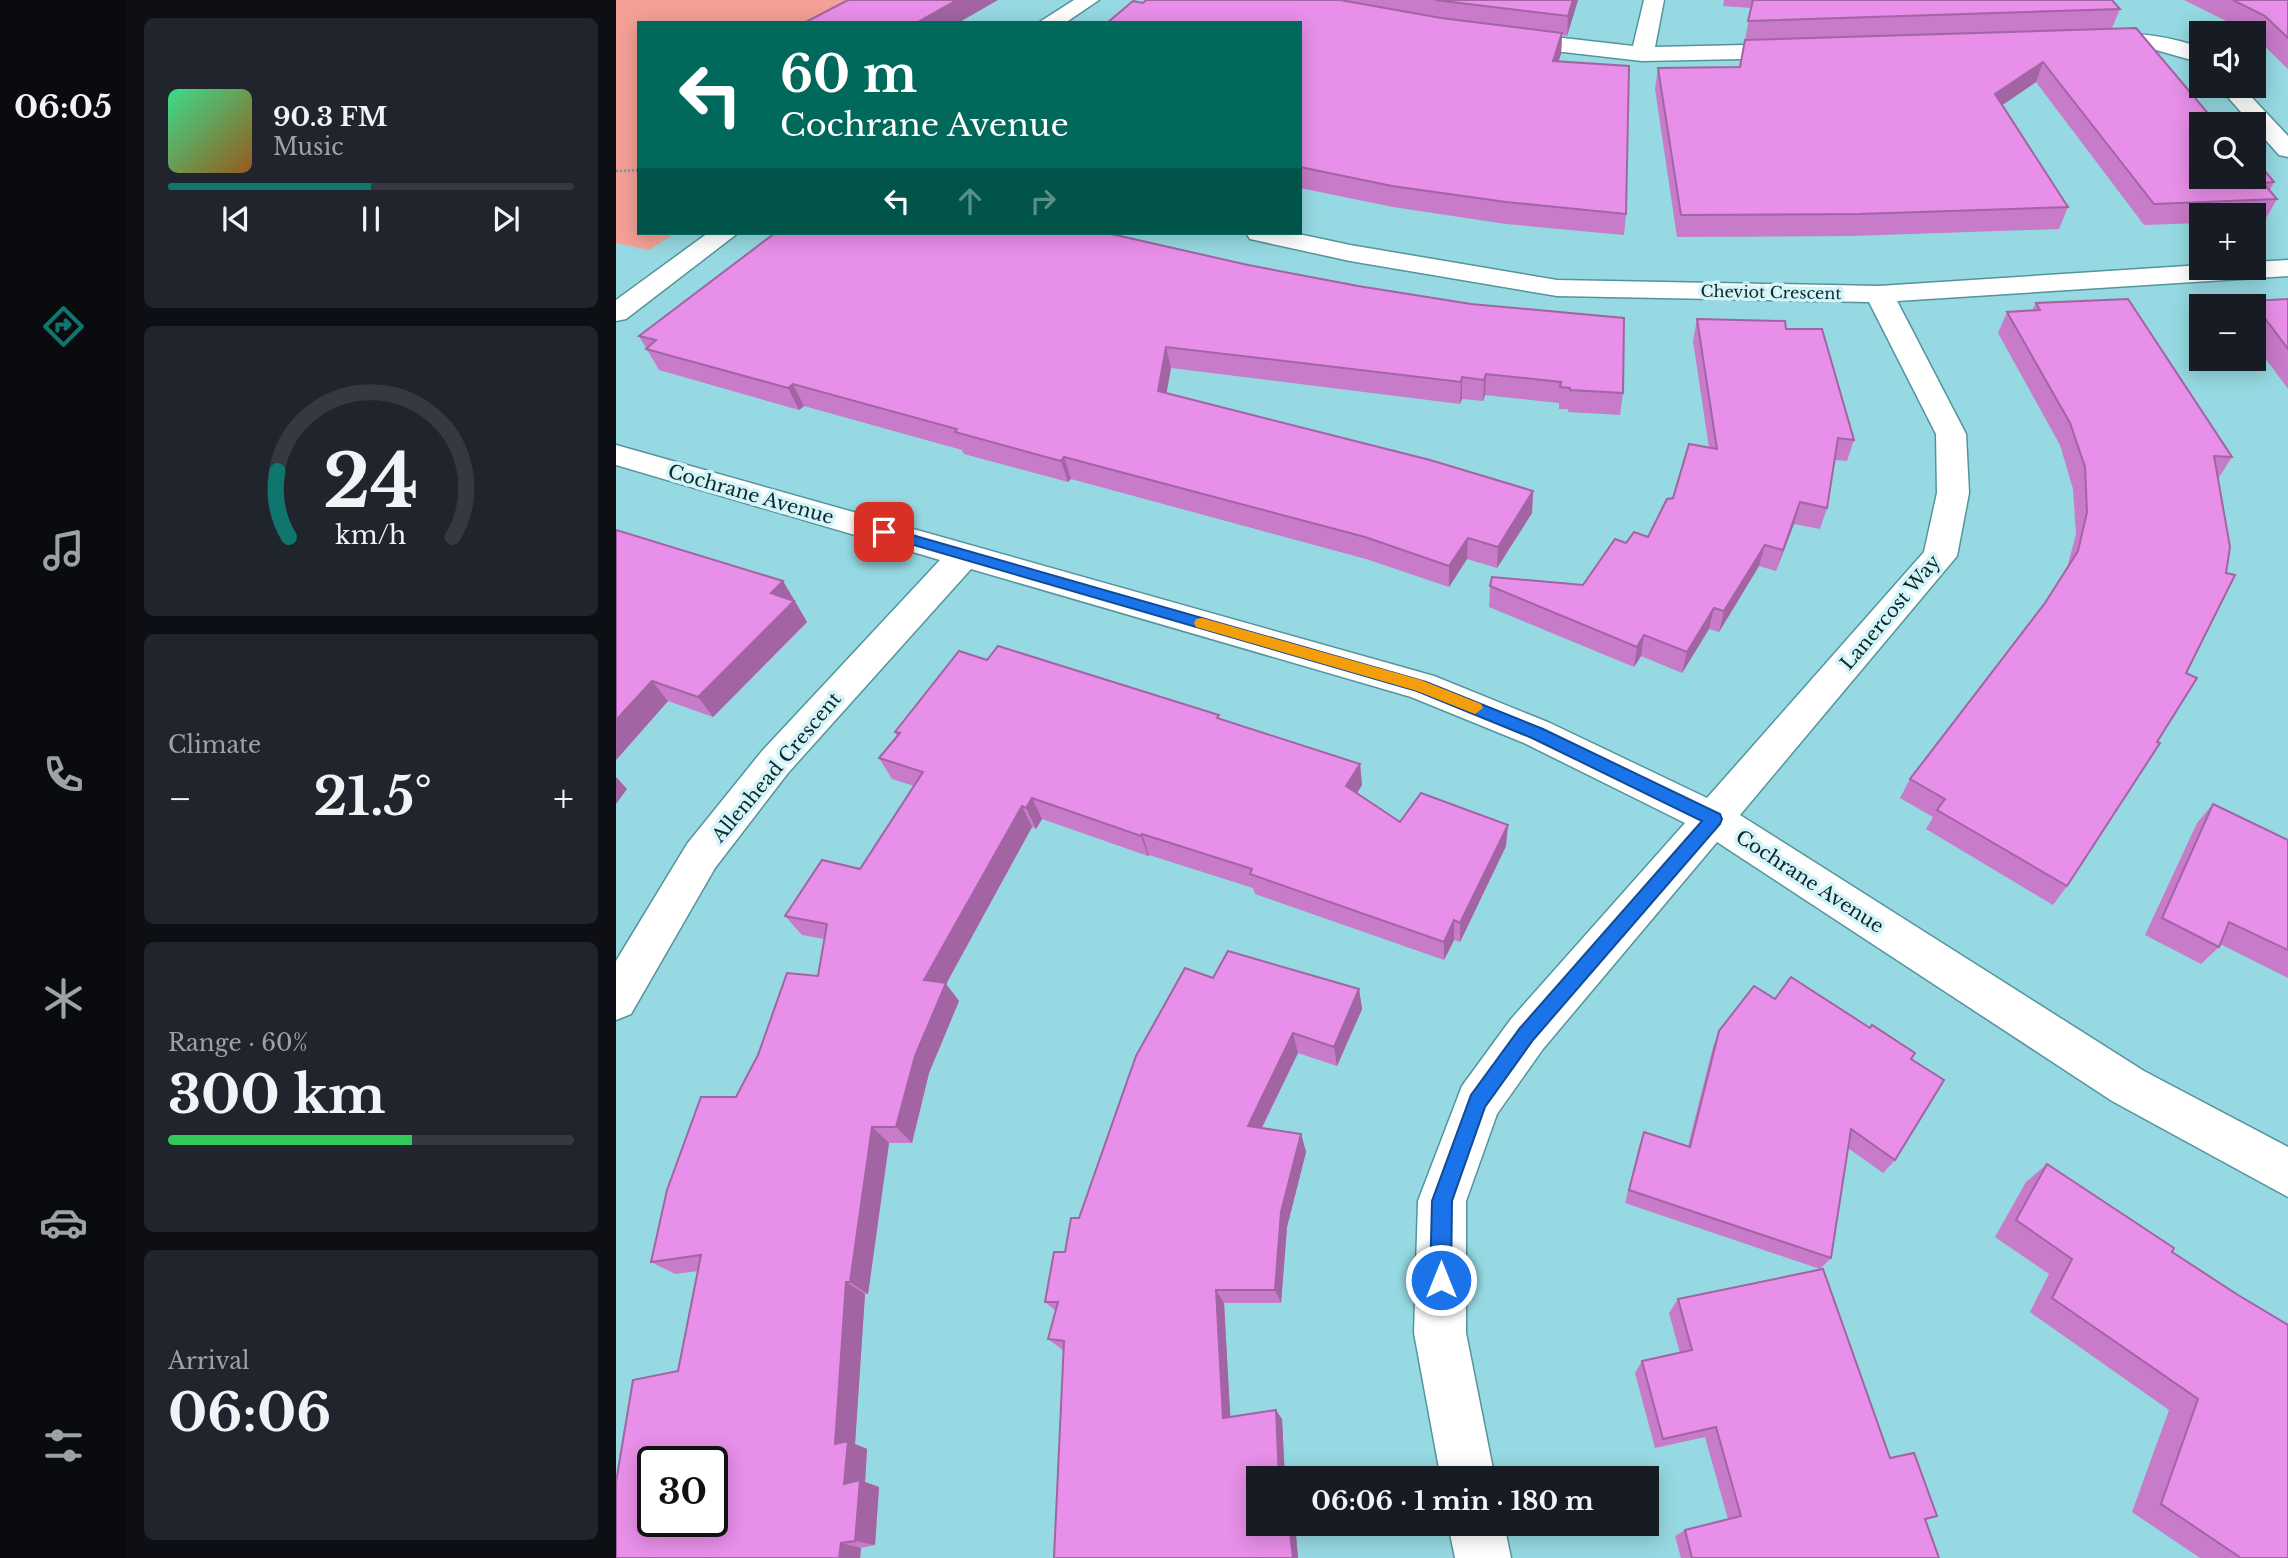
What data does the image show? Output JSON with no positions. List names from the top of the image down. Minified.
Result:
{"streets":{"street":["Cheviot Crescent","Cochrane Avenue","Lanercost Way","Allenhead Crescent"]},"crossings":[["Cheviot Crescent","Lanercost Way"],["Cochrane Avenue","Lanercost Way"],["Cochrane Avenue","Allenhead Crescent"]],"page":{"tabs":"06:05","map_buttons":["+","−"],"turn":["60 m","Cochrane Avenue"],"song":["90.3 FM","Music"],"tile":["Climate",["Range · 60%","300 km"],["Arrival","06:06"]],"heat":["−","21.5°","+"],"limit":"30","trip":"06:06 · 1 min · 180 m","gauge":["24","km/h"]}}
